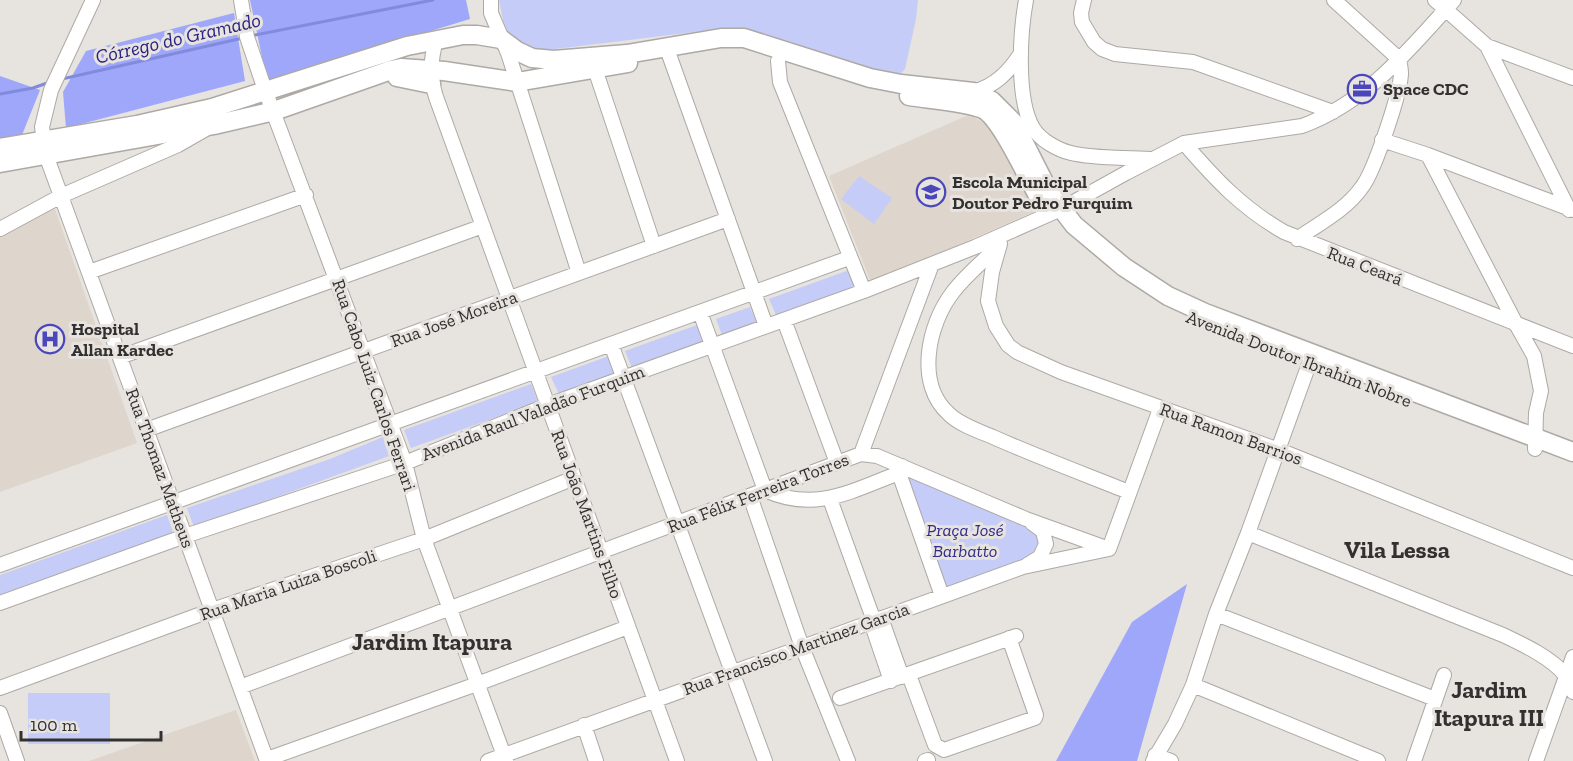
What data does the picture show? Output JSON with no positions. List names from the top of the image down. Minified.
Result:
{"streets":{"main road":["Avenida Doutor Ibrahim Nobre"],"street":["Rua Ceará","Rua José Moreira","Rua Cabo Luiz Carlos Ferrari","Avenida Raul Valadão Furquim","Rua Ramon Barrios","Rua Thomaz Matheus","Rua Félix Ferreira Torres","Rua João Martins Filho","Rua Maria Luiza Boscoli","Rua Francisco Martinez Garcia"]},"crossings":[["Rua Ceará","Avenida Raul Valadão Furquim"],["Rua José Moreira","Rua Cabo Luiz Carlos Ferrari"],["Rua José Moreira","Rua Thomaz Matheus"],["Rua José Moreira","Rua João Martins Filho"],["Avenida Doutor Ibrahim Nobre","Avenida Raul Valadão Furquim"],["Rua Cabo Luiz Carlos Ferrari","Avenida Raul Valadão Furquim"],["Rua Cabo Luiz Carlos Ferrari","Rua Félix Ferreira Torres"],["Rua Cabo Luiz Carlos Ferrari","Rua Maria Luiza Boscoli"],["Rua Cabo Luiz Carlos Ferrari","Rua Francisco Martinez Garcia"],["Avenida Raul Valadão Furquim","Rua Ramon Barrios"],["Avenida Raul Valadão Furquim","Rua Thomaz Matheus"],["Avenida Raul Valadão Furquim","Rua Félix Ferreira Torres"],["Avenida Raul Valadão Furquim","Rua João Martins Filho"],["Rua Thomaz Matheus","Rua Félix Ferreira Torres"],["Rua Thomaz Matheus","Rua Maria Luiza Boscoli"],["Rua Félix Ferreira Torres","Rua João Martins Filho"],["Rua João Martins Filho","Rua Maria Luiza Boscoli"],["Rua João Martins Filho","Rua Francisco Martinez Garcia"]],"districts":["Vila Lessa","Jardim Itapura","Jardim Itapura III"],"water":["Córrego do Gramado"],"parks":["Praça José Barbatto"],"places":{"office":["Space CDC"],"school or university":["Escola Municipal Doutor Pedro Furquim"],"hospital":["Hospital Allan Kardec"]},"scale_bar":"100 m"}
